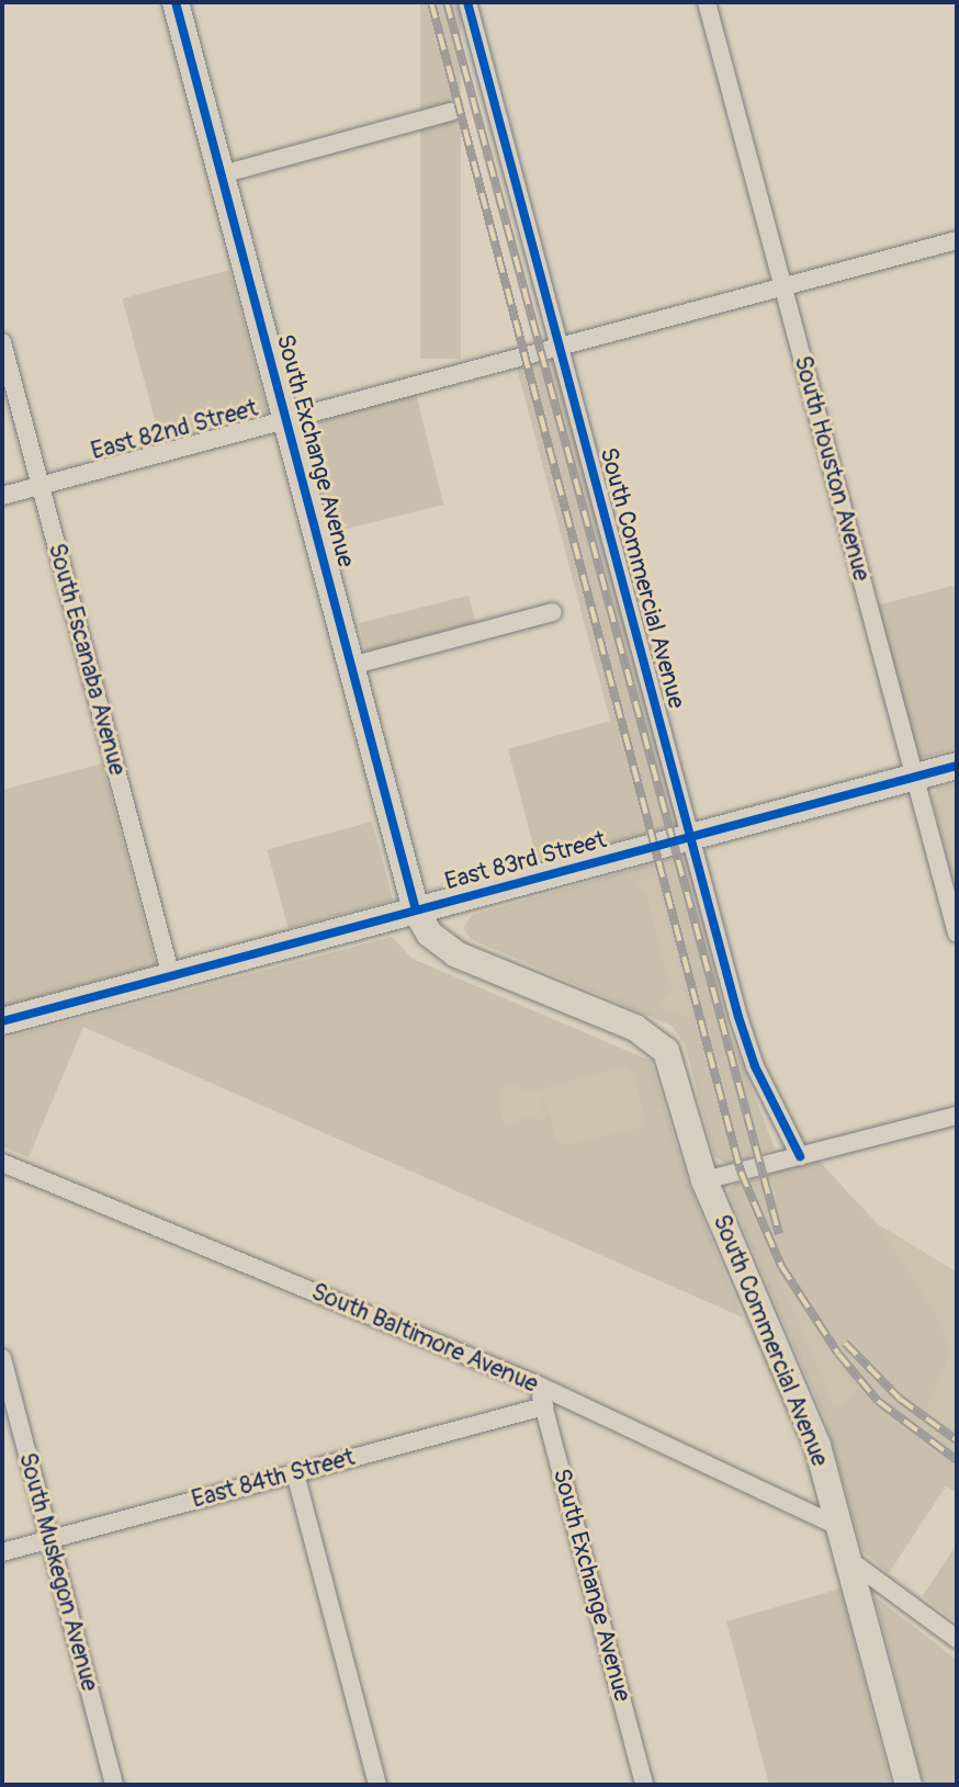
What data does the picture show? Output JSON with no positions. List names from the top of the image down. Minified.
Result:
{"streets":{"street":["East 82nd Street","South Exchange Avenue","South Houston Avenue","South Commercial Avenue","South Escanaba Avenue","East 83rd Street","South Baltimore Avenue","East 84th Street","South Muskegon Avenue"]},"crossings":[["East 82nd Street","South Exchange Avenue"],["East 82nd Street","South Houston Avenue"],["East 82nd Street","South Commercial Avenue"],["East 82nd Street","South Escanaba Avenue"],["South Exchange Avenue","South Commercial Avenue"],["South Exchange Avenue","East 83rd Street"],["South Exchange Avenue","South Baltimore Avenue"],["South Exchange Avenue","East 84th Street"],["South Houston Avenue","East 83rd Street"],["South Commercial Avenue","East 83rd Street"],["South Commercial Avenue","South Baltimore Avenue"],["South Escanaba Avenue","East 83rd Street"],["East 84th Street","South Muskegon Avenue"]]}
